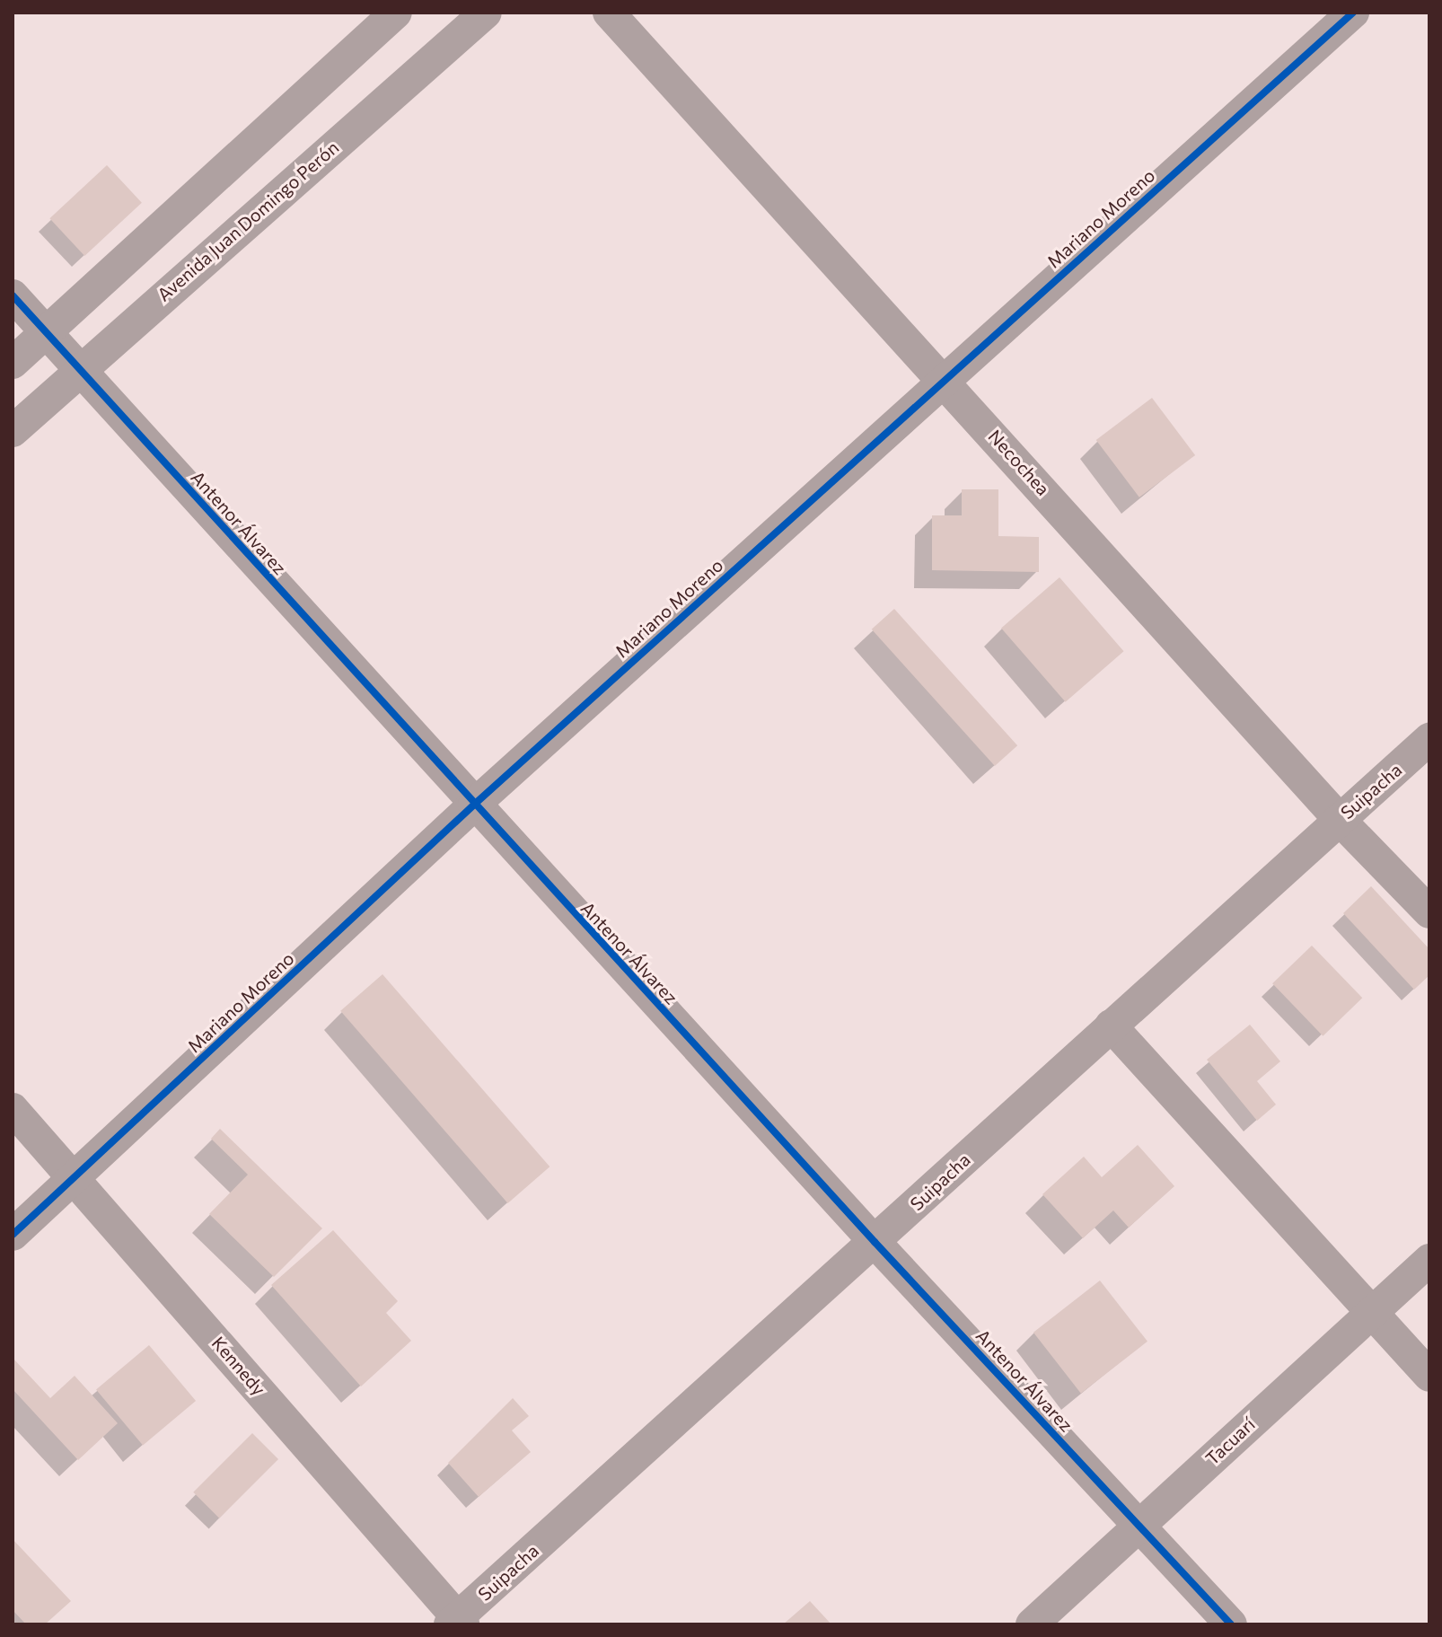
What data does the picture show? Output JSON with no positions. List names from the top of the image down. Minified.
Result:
{"streets":{"street":["Mariano Moreno","Avenida Juan Domingo Perón","Necochea","Antenor Álvarez","Suipacha","Kennedy","Tacuarí"]},"crossings":[["Mariano Moreno","Necochea"],["Mariano Moreno","Antenor Álvarez"],["Mariano Moreno","Kennedy"],["Avenida Juan Domingo Perón","Antenor Álvarez"],["Necochea","Suipacha"],["Antenor Álvarez","Suipacha"],["Antenor Álvarez","Tacuarí"],["Suipacha","Kennedy"]]}
